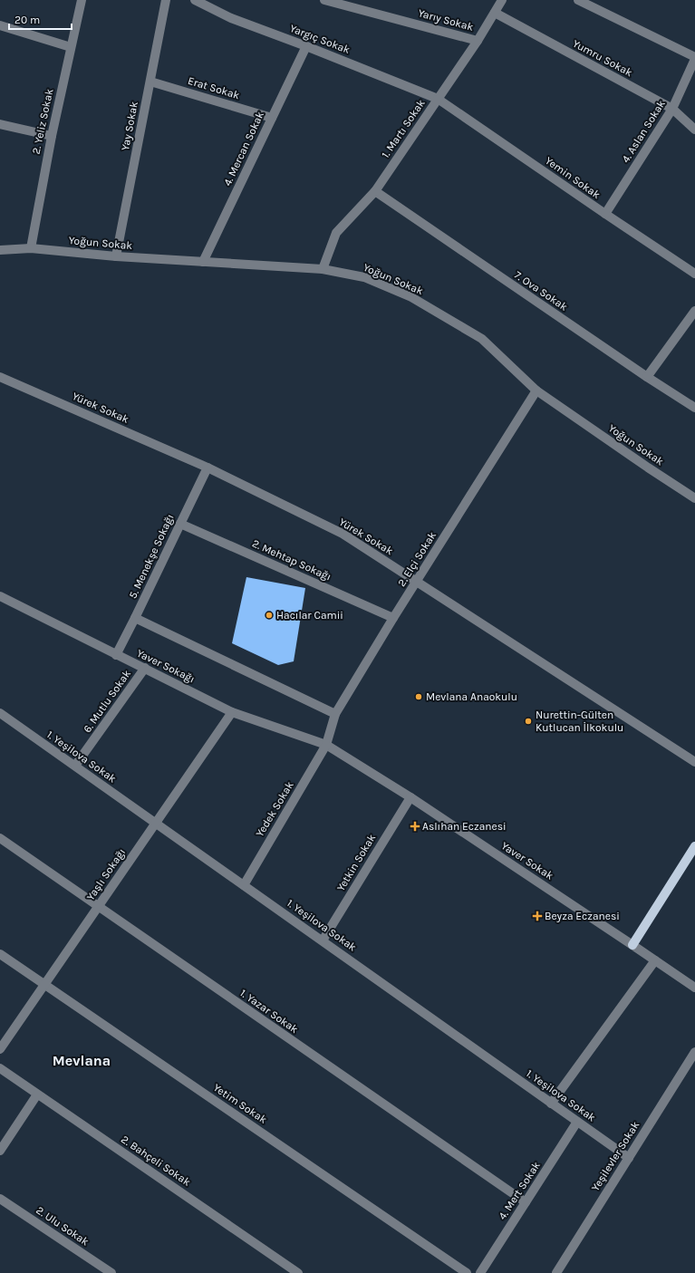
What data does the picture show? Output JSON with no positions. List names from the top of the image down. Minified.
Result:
{"streets":{"street":["Yarıy Sokak","Yargıç Sokak","Yumru Sokak","Erat Sokak","2. Yeliz Sokak","Yay Sokak","1. Martı Sokak","4. Aslan Sokak","4. Mercan Sokak","Yemin Sokak","Yoğun Sokak","7. Ova Sokak","Yürek Sokak","5. Menekşe Sokağı","2. Elçi Sokak","2. Mehtap Sokağı","Yaver Sokağı","6. Mutlu Sokak","1. Yeşilova Sokak","Yedek Sokak","Yaver Sokak","Yetkin Sokak","Yaşlı Sokağı","1. Yazar Sokak","Yetim Sokak","Yeşilevler Sokak","2. Bahçeli Sokak","4. Mert Sokak","2. Ulu Sokak"]},"crossings":[["Yarıy Sokak","1. Martı Sokak"],["Yargıç Sokak","1. Martı Sokak"],["Yargıç Sokak","4. Mercan Sokak"],["Yargıç Sokak","Yemin Sokak"],["Yumru Sokak","1. Martı Sokak"],["Yumru Sokak","4. Aslan Sokak"],["Erat Sokak","Yay Sokak"],["Erat Sokak","4. Mercan Sokak"],["2. Yeliz Sokak","Yoğun Sokak"],["Yay Sokak","Yoğun Sokak"],["1. Martı Sokak","Yemin Sokak"],["1. Martı Sokak","Yoğun Sokak"],["1. Martı Sokak","7. Ova Sokak"],["4. Aslan Sokak","Yemin Sokak"],["4. Mercan Sokak","Yoğun Sokak"],["Yoğun Sokak","2. Elçi Sokak"],["Yürek Sokak","5. Menekşe Sokağı"],["Yürek Sokak","2. Elçi Sokak"],["5. Menekşe Sokağı","2. Mehtap Sokağı"],["5. Menekşe Sokağı","Yaver Sokağı"],["2. Elçi Sokak","2. Mehtap Sokağı"],["2. Elçi Sokak","Yaver Sokağı"],["2. Elçi Sokak","Yedek Sokak"],["2. Elçi Sokak","Yaver Sokak"],["Yaver Sokağı","6. Mutlu Sokak"],["Yaver Sokağı","Yedek Sokak"],["Yaver Sokağı","Yaver Sokak"],["Yaver Sokağı","Yaşlı Sokağı"],["6. Mutlu Sokak","1. Yeşilova Sokak"],["1. Yeşilova Sokak","Yedek Sokak"],["1. Yeşilova Sokak","Yetkin Sokak"],["1. Yeşilova Sokak","Yaşlı Sokağı"],["1. Yeşilova Sokak","Yeşilevler Sokak"],["1. Yeşilova Sokak","4. Mert Sokak"],["Yedek Sokak","Yaver Sokak"],["Yaver Sokak","Yetkin Sokak"],["Yaşlı Sokağı","1. Yazar Sokak"],["Yaşlı Sokağı","Yetim Sokak"],["1. Yazar Sokak","4. Mert Sokak"]],"districts":["Mevlana"],"places":{"other":["Hacılar Camii","Mevlana Anaokulu","Nurettin-Gülten Kutlucan İlkokulu"],"health":["Aslıhan Eczanesi","Beyza Eczanesi"]},"scale_bar":"20 m"}
